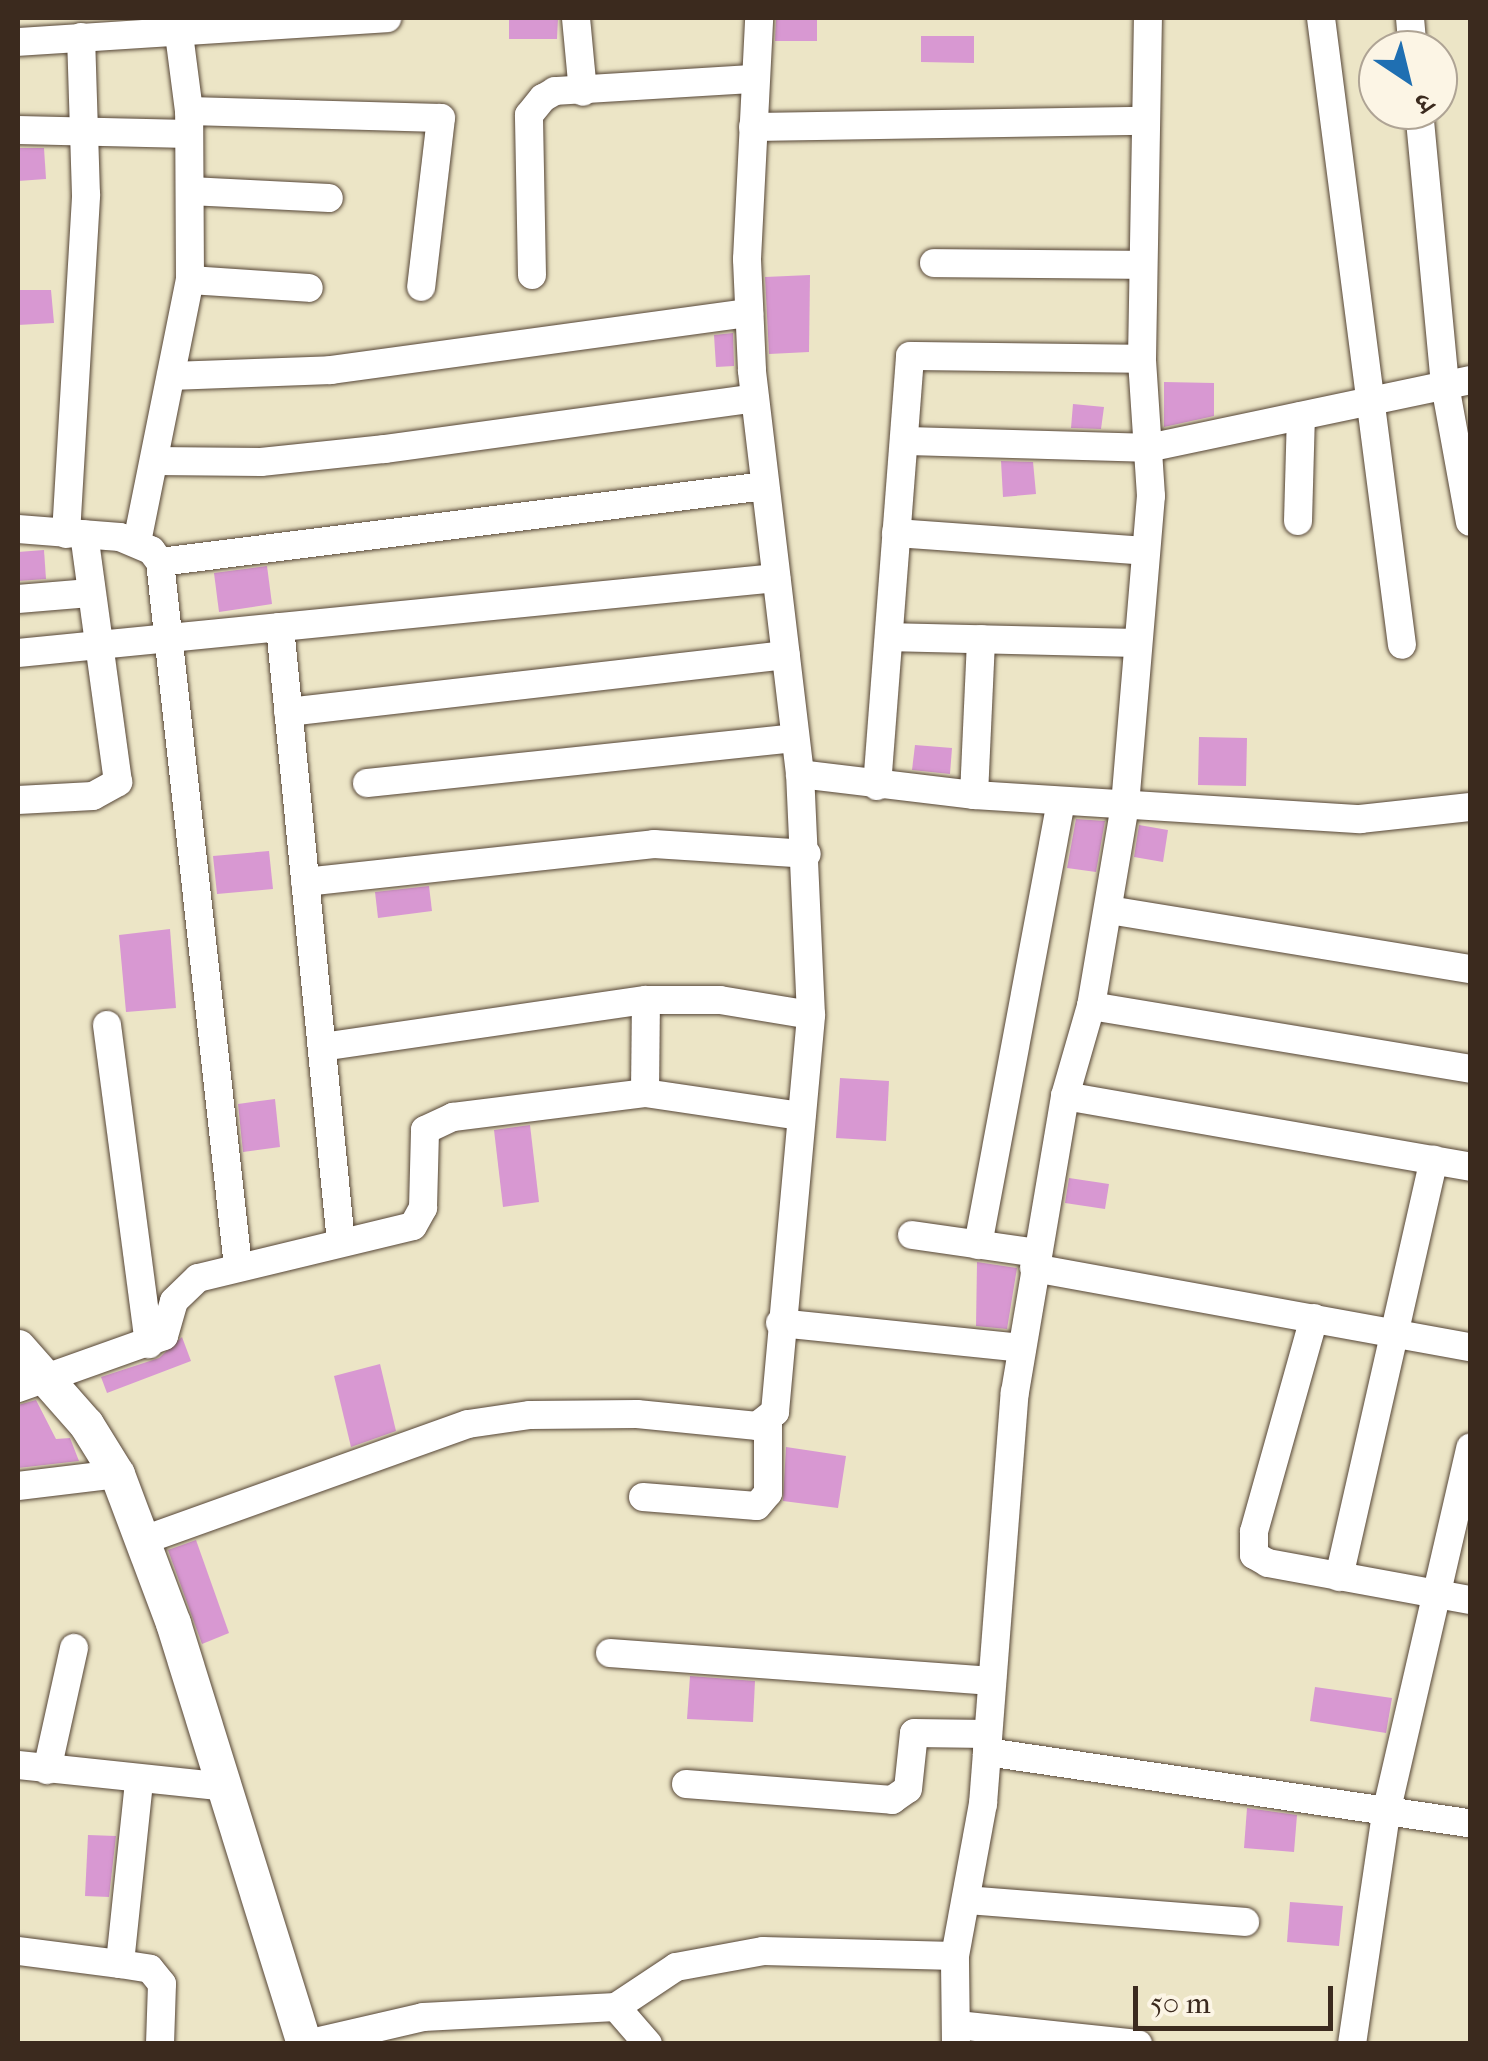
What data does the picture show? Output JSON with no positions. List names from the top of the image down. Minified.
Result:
{"scale_bar":"50 m","north":"bottom right"}
